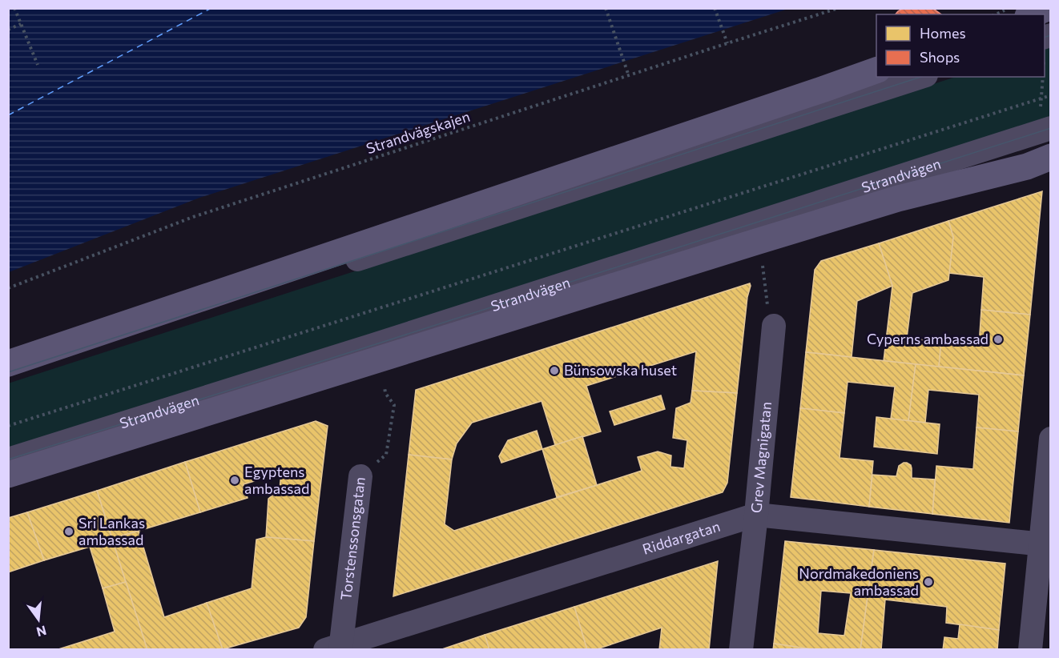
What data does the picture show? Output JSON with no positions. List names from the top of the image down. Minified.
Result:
{"streets":{"street":["Strandvägen","Grev Magnigatan","Riddargatan","Torstenssonsgatan"],"path":["Strandvägskajen"]},"crossings":[["Grev Magnigatan","Riddargatan"],["Riddargatan","Torstenssonsgatan"]],"places":["Cyperns ambassad","Bünsowska huset","Egyptens ambassad","Sri Lankas ambassad","Nordmakedoniens ambassad"],"legend":["Homes","Shops"],"north":"bottom"}
